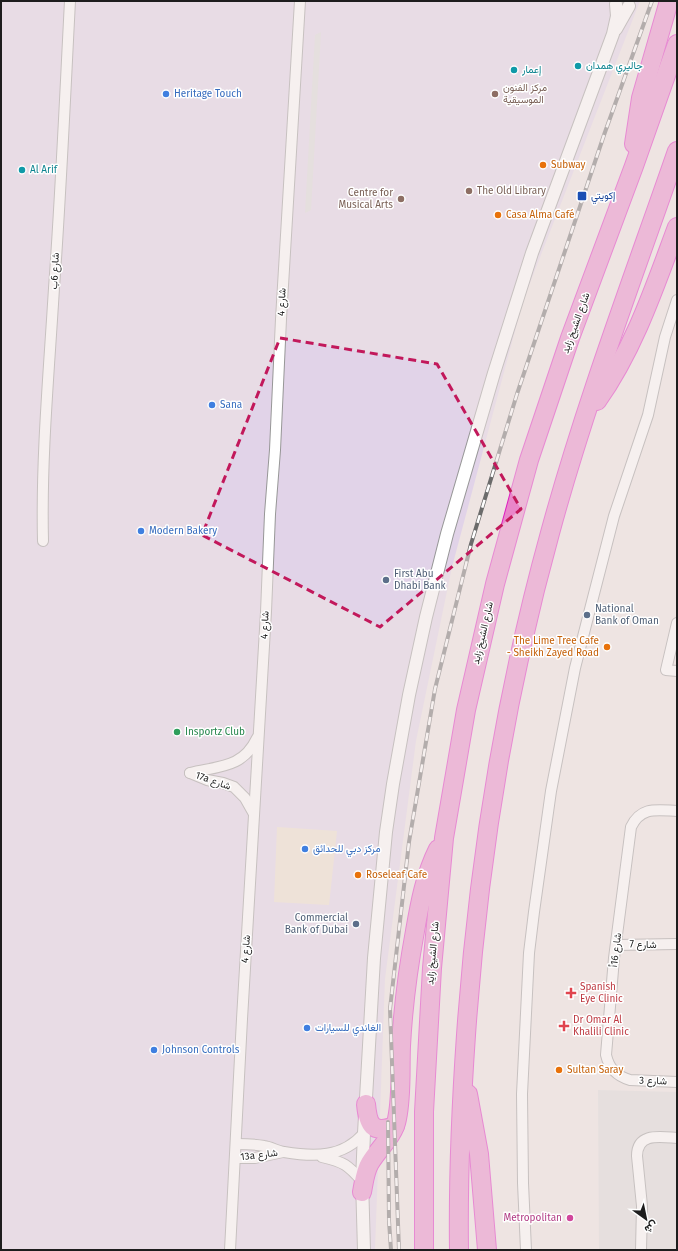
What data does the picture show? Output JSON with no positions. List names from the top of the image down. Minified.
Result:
{"streets":{"highway":["شارع الشيخ زايد"],"street":["شارع 6ب","شارع 4","17a شارع","شارع 7","شارع 16أ","شارع 3","13a شارع"]},"crossings":[["شارع 4","17a شارع"],["شارع 4","13a شارع"],["شارع 7","شارع 16أ"],["شارع 16أ","شارع 3"]],"places":{"other":["جاليري همدان","إعمار","Heritage Touch","مركز الفنون الموسيقية","Subway","Al Arif","The Old Library","Centre for Musical Arts","Casa Alma Café","Sana","Modern Bakery","First Abu Dhabi Bank","National Bank of Oman","The Lime Tree Cafe - Sheikh Zayed Road","Insportz Club","مركز دبي للحدائق","Roseleaf Cafe","Commercial Bank of Dubai","الغاندي للسيارات","Johnson Controls","Sultan Saray","Metropolitan"],"transit":["إكويتي"],"health":["Spanish Eye Clinic","Dr Omar Al Khalili Clinic"]},"north":"bottom right"}
